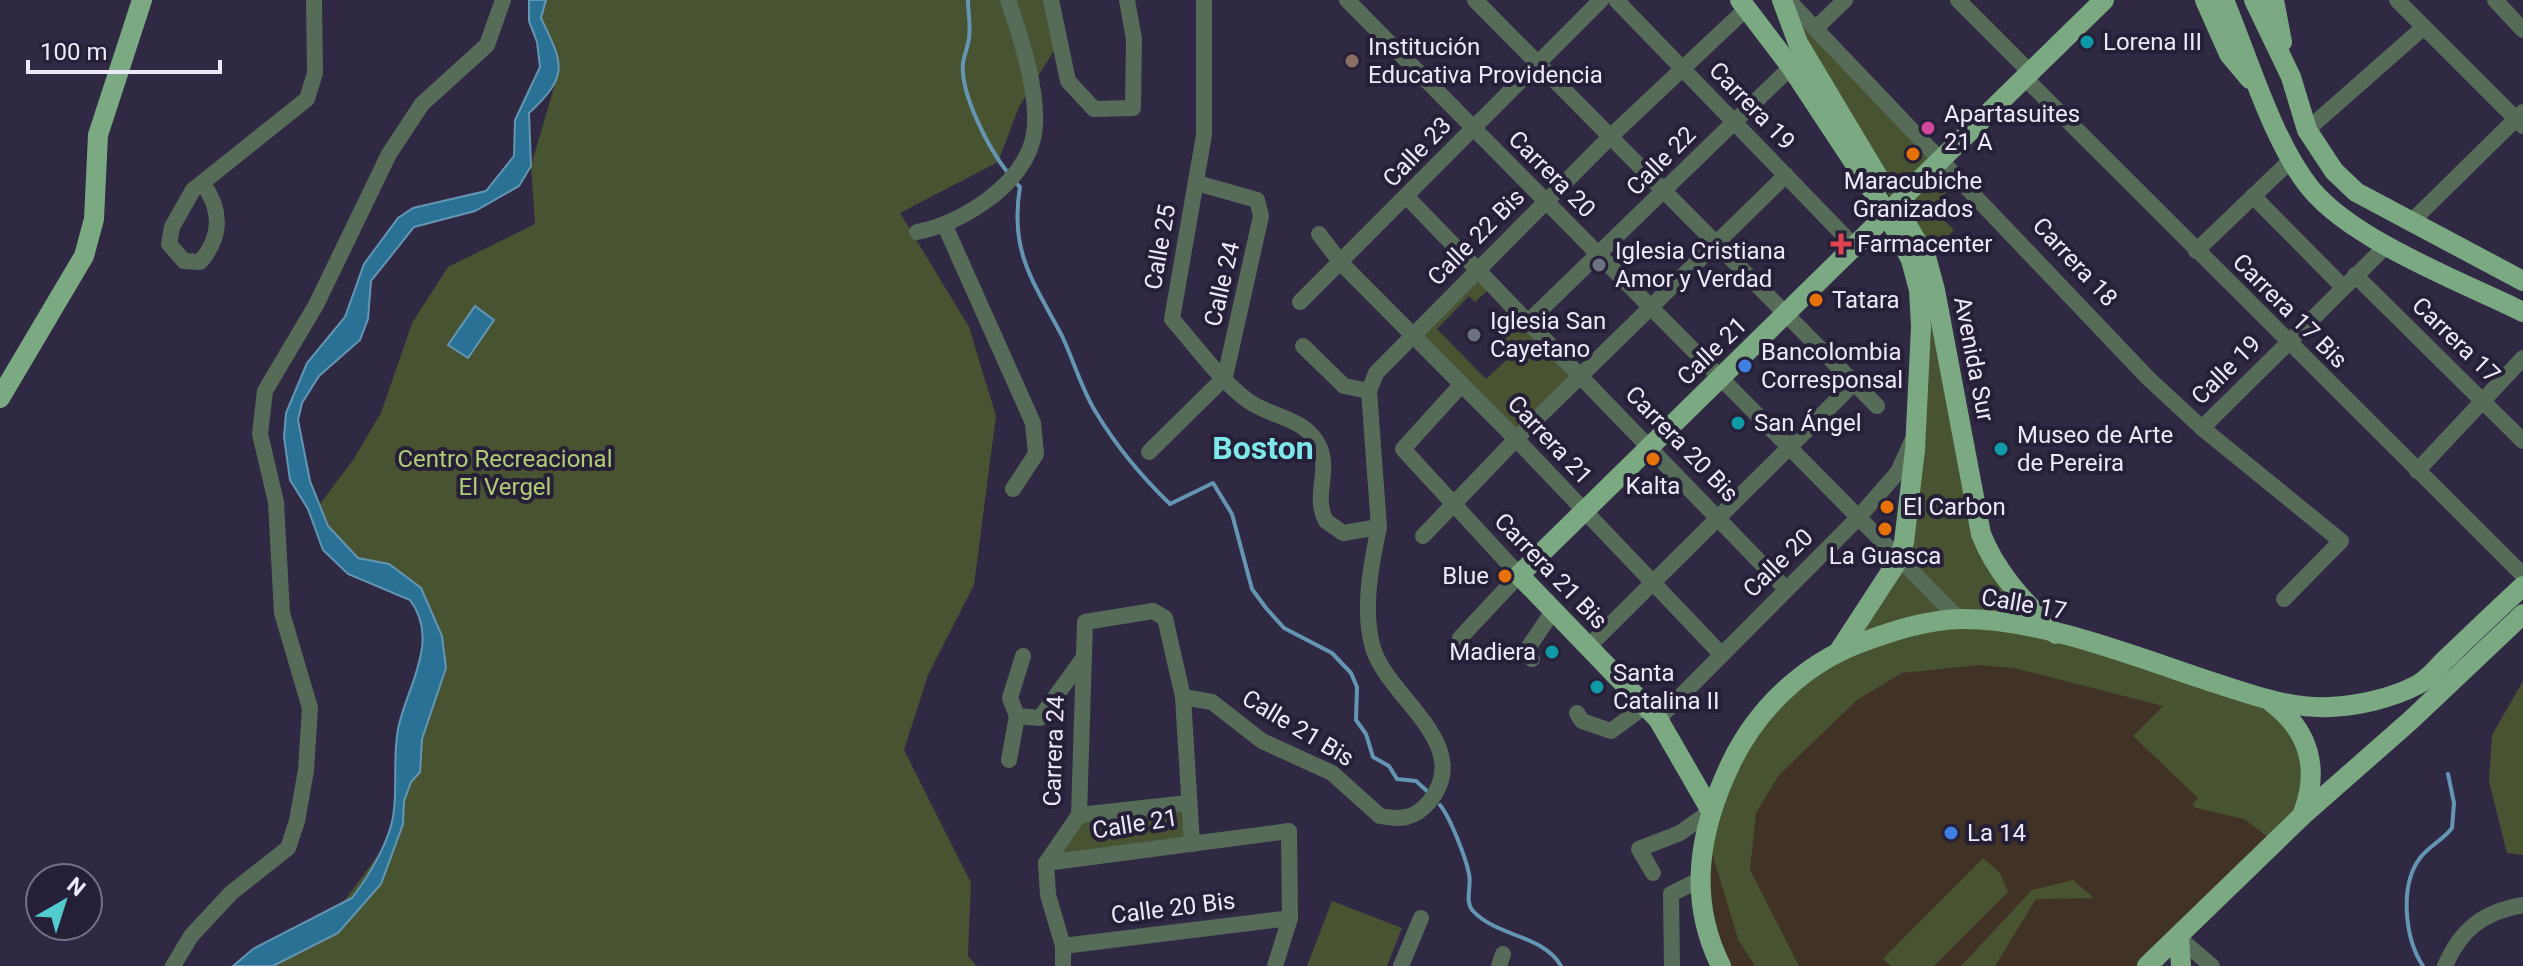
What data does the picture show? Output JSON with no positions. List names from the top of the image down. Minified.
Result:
{"streets":{"main road":["Calle 21","Avenida Sur","Carrera 21 Bis","Calle 17"],"street":["Carrera 19","Calle 23","Calle 22","Carrera 20","Calle 22 Bis","Calle 25","Carrera 18","Calle 24","Carrera 17 Bis","Carrera 17","Calle 19","Carrera 21","Carrera 20 Bis","Calle 20","Calle 21 Bis","Carrera 24","Calle 20 Bis"]},"crossings":[["Carrera 19","Calle 22"],["Carrera 19","Calle 22 Bis"],["Carrera 19","Calle 21"],["Calle 23","Carrera 20"],["Calle 23","Carrera 21"],["Calle 23","Carrera 20 Bis"],["Calle 22","Carrera 20"],["Calle 22","Avenida Sur"],["Calle 22","Carrera 20 Bis"],["Carrera 20","Calle 22 Bis"],["Carrera 20","Calle 21"],["Carrera 20","Avenida Sur"],["Carrera 20","Calle 20"],["Carrera 20","Calle 17"],["Calle 22 Bis","Carrera 21"],["Calle 22 Bis","Carrera 20 Bis"],["Calle 22 Bis","Calle 21 Bis"],["Calle 25","Calle 24"],["Carrera 18","Calle 21"],["Carrera 18","Calle 19"],["Carrera 17 Bis","Calle 21"],["Carrera 17 Bis","Calle 19"],["Carrera 17","Calle 19"],["Calle 21","Carrera 21"],["Calle 21","Carrera 20 Bis"],["Calle 21","Carrera 21 Bis"],["Calle 21","Calle 21 Bis"],["Calle 21","Carrera 24"],["Avenida Sur","Calle 20"],["Avenida Sur","Calle 17"],["Carrera 21","Calle 20"],["Carrera 21","Carrera 21 Bis"],["Carrera 20 Bis","Calle 20"],["Calle 20","Carrera 21 Bis"],["Carrera 21 Bis","Calle 17"]],"districts":["Boston"],"parks":["Centro Recreacional El Vergel"],"places":{"other":["Lorena III","Institución Educativa Providencia","Apartasuites 21 A","Maracubiche Granizados","Iglesia Cristiana Amor y Verdad","Tatara","Iglesia San Cayetano","Bancolombia Corresponsal","San Ángel","Museo de Arte de Pereira","Kalta","El Carbon","La Guasca","Blue","Madiera","Santa Catalina II","La 14"],"health":["Farmacenter"]},"scale_bar":"100 m","north":"top right"}
